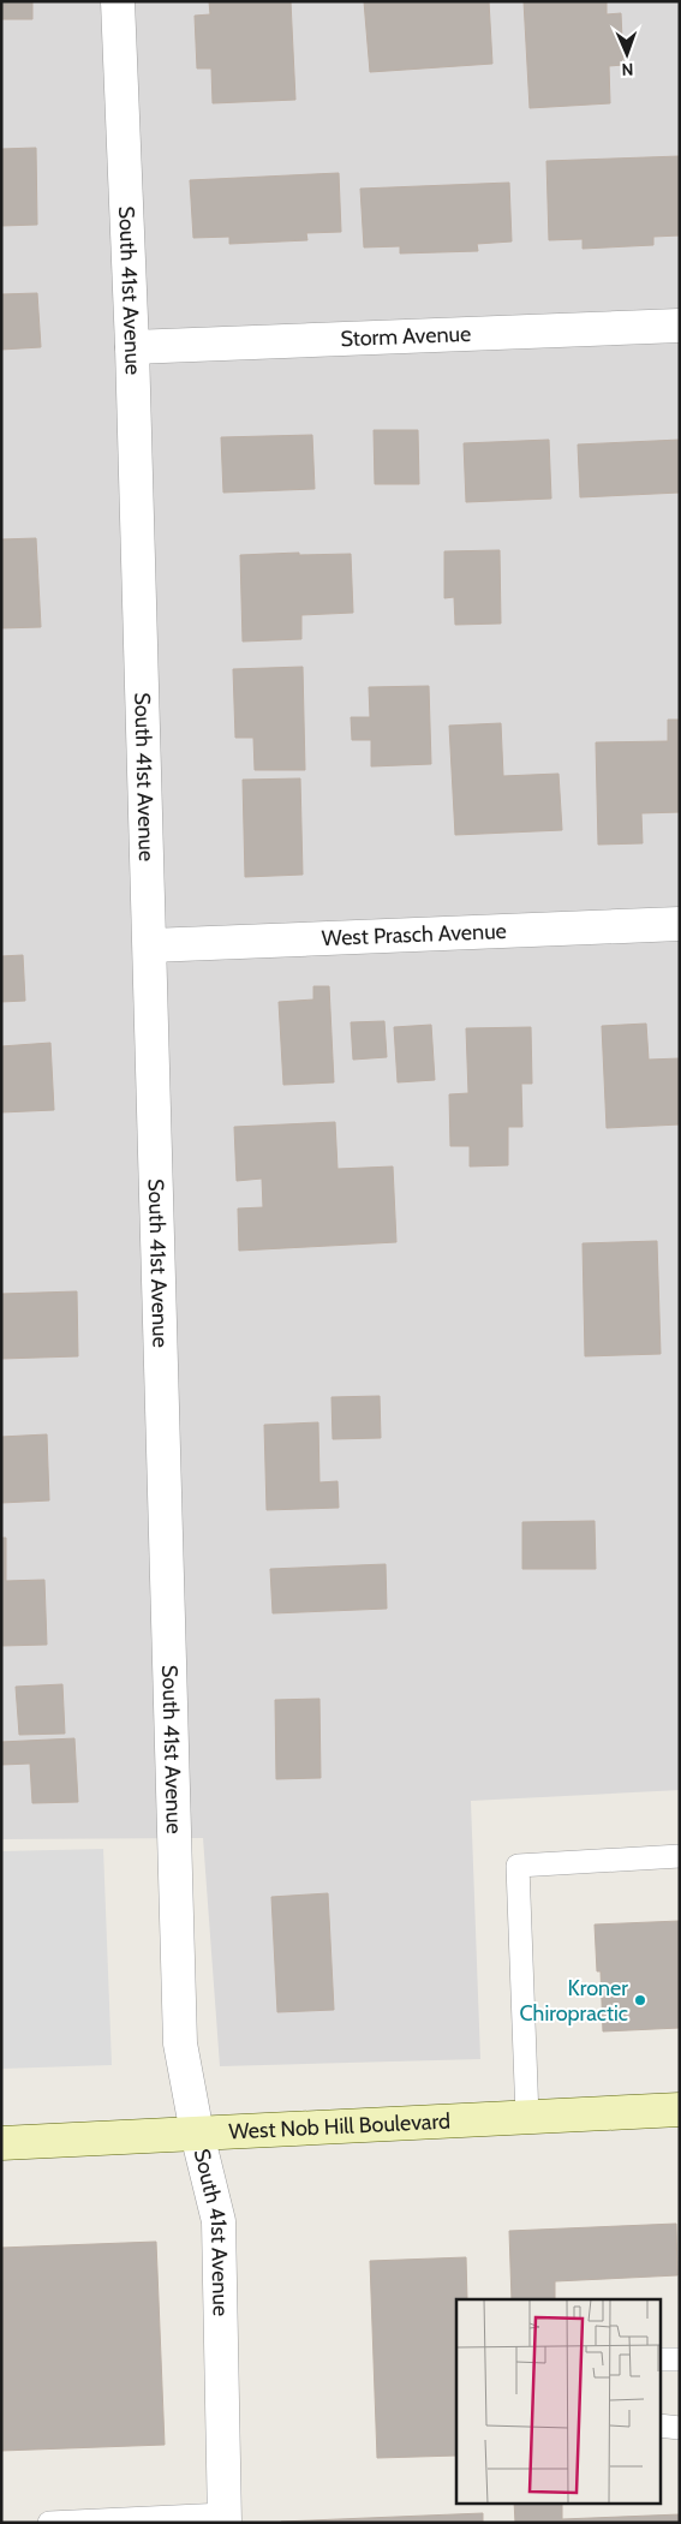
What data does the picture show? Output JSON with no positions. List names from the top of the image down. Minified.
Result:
{"streets":{"main road":["West Nob Hill Boulevard"],"street":["South 41st Avenue","Storm Avenue","West Prasch Avenue"]},"crossings":[["South 41st Avenue","Storm Avenue"],["South 41st Avenue","West Prasch Avenue"],["South 41st Avenue","West Nob Hill Boulevard"]],"places":["Kroner Chiropractic"],"north":"bottom"}
